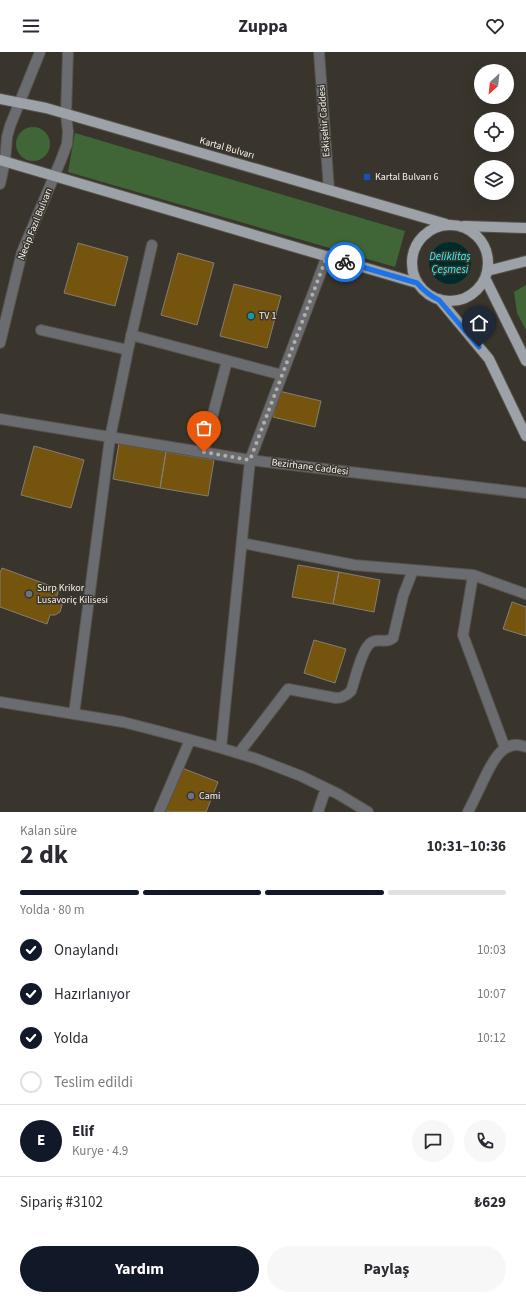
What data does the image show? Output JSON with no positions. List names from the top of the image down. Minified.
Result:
{"streets":{"main road":["Kartal Bulvarı"],"street":["Eskişehir Caddesi","Necip Fazıl Bulvarı","Bezirhane Caddesi"]},"crossings":[["Eskişehir Caddesi","Kartal Bulvarı"],["Kartal Bulvarı","Necip Fazıl Bulvarı"]],"water":["Deliklitaş Çeşmesi"],"places":{"transit":["Kartal Bulvarı 6"],"other":["TV 1","Surp Krikor Lusavoriç Kilisesi","Cami"]},"north":"bottom left","page":{"header":"Zuppa","heading":["2 dk","Kalan süre","10:31–10:36"],"panel":["Elif","Kurye · 4.9","Sipariş #3102","₺629"],"bar":"Yolda · 80 m","list":[["Onaylandı","10:03"],["Hazırlanıyor","10:07"],["Yolda","10:12"],"Teslim edildi"],"round":"E","buttons":["Yardım","Paylaş"]}}
